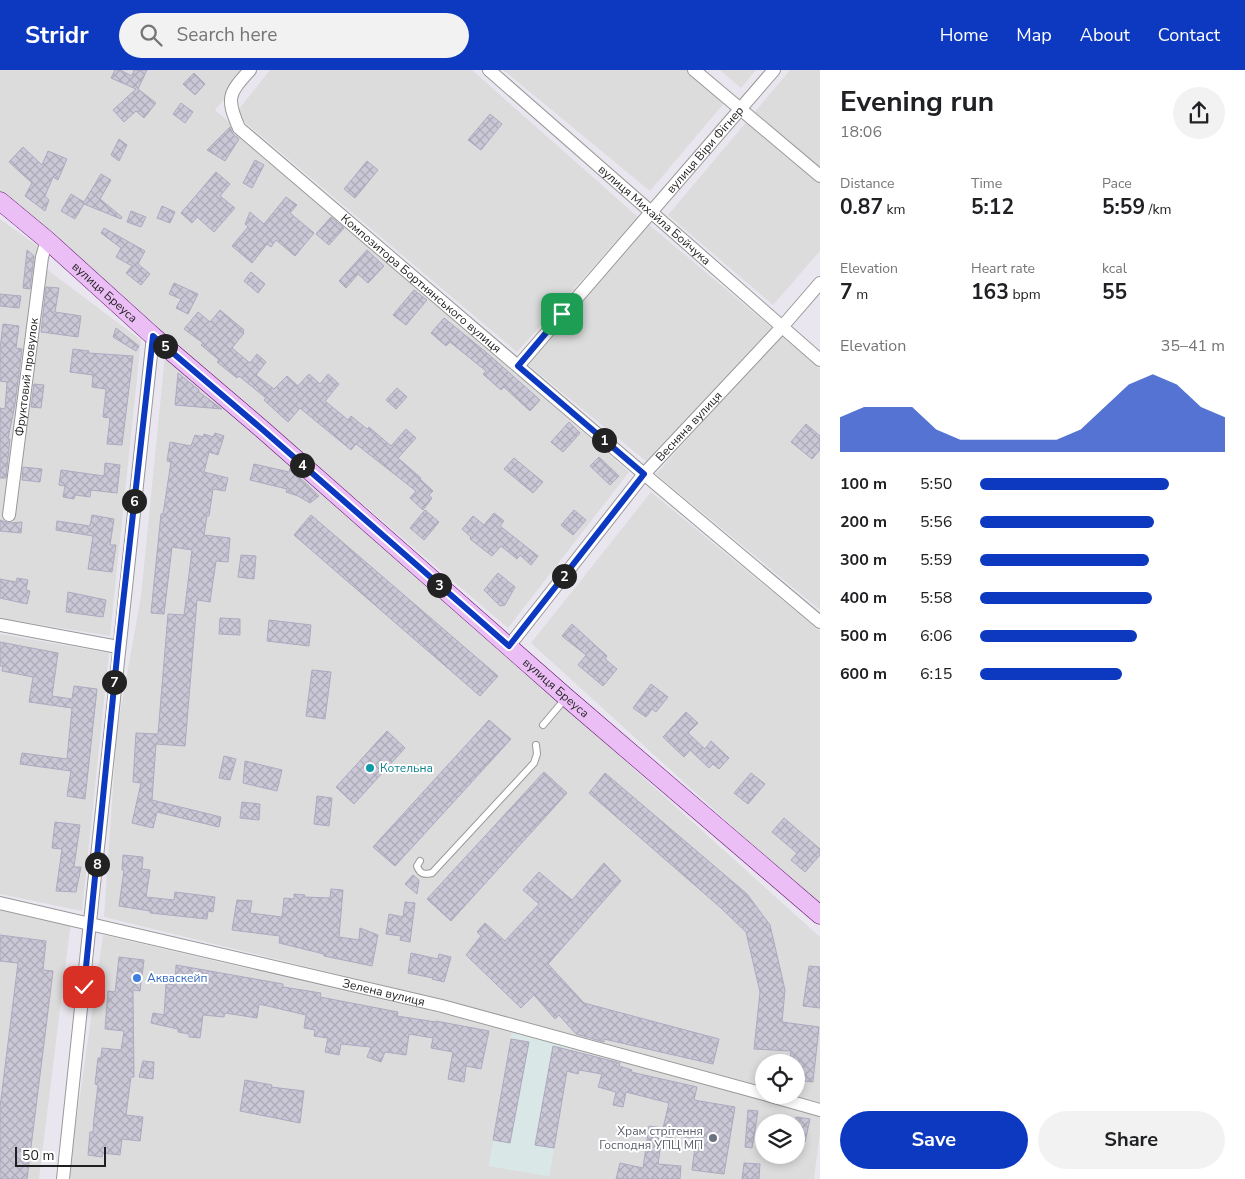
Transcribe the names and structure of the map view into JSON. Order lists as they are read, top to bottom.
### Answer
{
  "streets": {
    "street": [
      "вулиця Віри Фігнер",
      "вулиця Михайла Бойчука",
      "Композитора Бортнянського вулиця",
      "вулиця Бреуса",
      "Фруктовий провулок",
      "Весняна вулиця",
      "Зелена вулиця"
    ]
  },
  "crossings": [
    ["вулиця Віри Фігнер", "вулиця Михайла Бойчука"],
    ["вулиця Віри Фігнер", "Композитора Бортнянського вулиця"],
    ["вулиця Михайла Бойчука", "Весняна вулиця"],
    ["Композитора Бортнянського вулиця", "Весняна вулиця"],
    ["вулиця Бреуса", "Фруктовий провулок"],
    ["вулиця Бреуса", "Весняна вулиця"]
  ],
  "places": ["Котельна", "Акваскейп", "Храм стрітення Господня УПЦ МП"],
  "scale_bar": "50 m",
  "page": {
    "header": "Stridr",
    "search": "Search here",
    "nav": [
      "Home",
      "Map",
      "About",
      "Contact"
    ],
    "heading": ["Evening run", "18:06"],
    "stats": [
      ["Distance", "0.87 km"],
      ["Time", "5:12"],
      ["Pace", "5:59 /km"],
      ["Elevation", "7 m"],
      ["Heart rate", "163 bpm"],
      ["kcal", "55"]
    ],
    "chart": ["Elevation", "35–41 m"],
    "pins": [
      "5",
      "1",
      "4",
      "6",
      "2",
      "3",
      "7",
      "8"
    ],
    "list": [
      {
        "name": "100 m",
        "note": "5:50"
      },
      {
        "name": "200 m",
        "note": "5:56"
      },
      {
        "name": "300 m",
        "note": "5:59"
      },
      {
        "name": "400 m",
        "note": "5:58"
      },
      {
        "name": "500 m",
        "note": "6:06"
      },
      {
        "name": "600 m",
        "note": "6:15"
      }
    ],
    "buttons": ["Save", "Share"],
    "scale": "50 m"
  }
}
